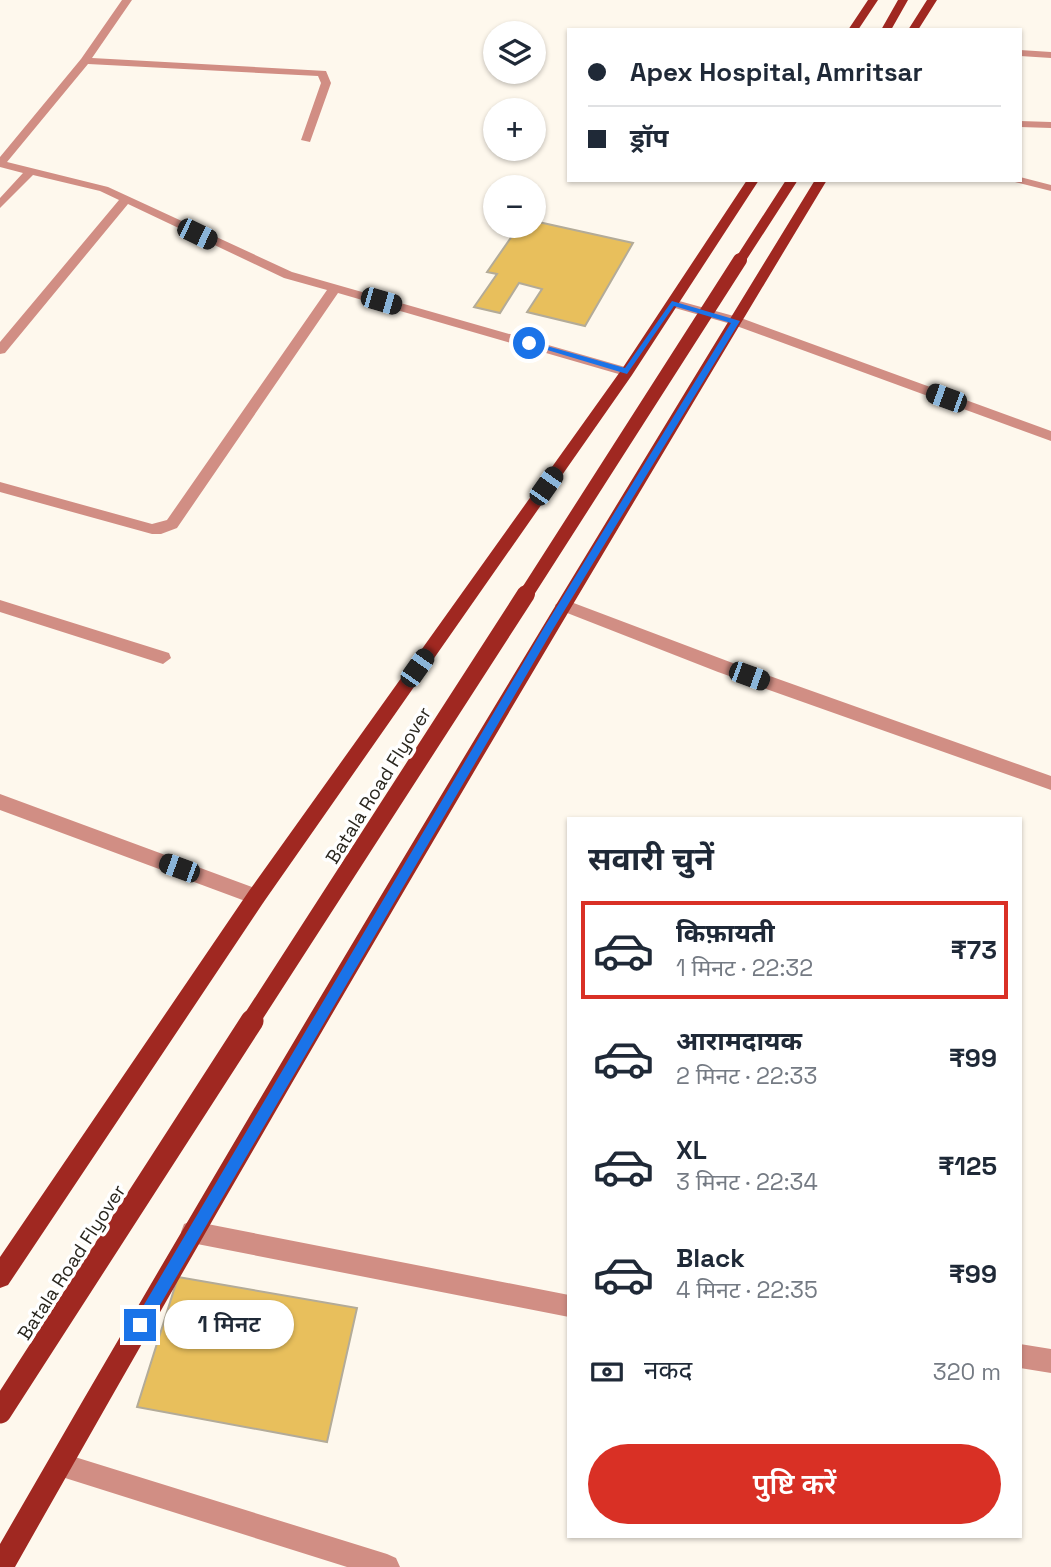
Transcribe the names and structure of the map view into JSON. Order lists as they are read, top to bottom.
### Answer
{
  "streets": {
    "main road": ["Batala Road Flyover"]
  },
  "page": {
    "map_buttons": ["+", "−"],
    "banner": ["Apex Hospital, Amritsar", "ड्रॉप"],
    "heading": "सवारी चुनें",
    "list": [
      {
        "name": "किफ़ायती",
        "note": "1 मिनट · 22:32",
        "value": "₹73"
      },
      {
        "name": "आरामदायक",
        "note": "2 मिनट · 22:33",
        "value": "₹99"
      },
      {
        "name": "XL",
        "note": "3 मिनट · 22:34",
        "value": "₹125"
      },
      {
        "name": "Black",
        "note": "4 मिनट · 22:35",
        "value": "₹99"
      }
    ],
    "bubble": "1 मिनट",
    "pay": ["नकद", "320 m"],
    "buttons": "पुष्टि करें"
  }
}
